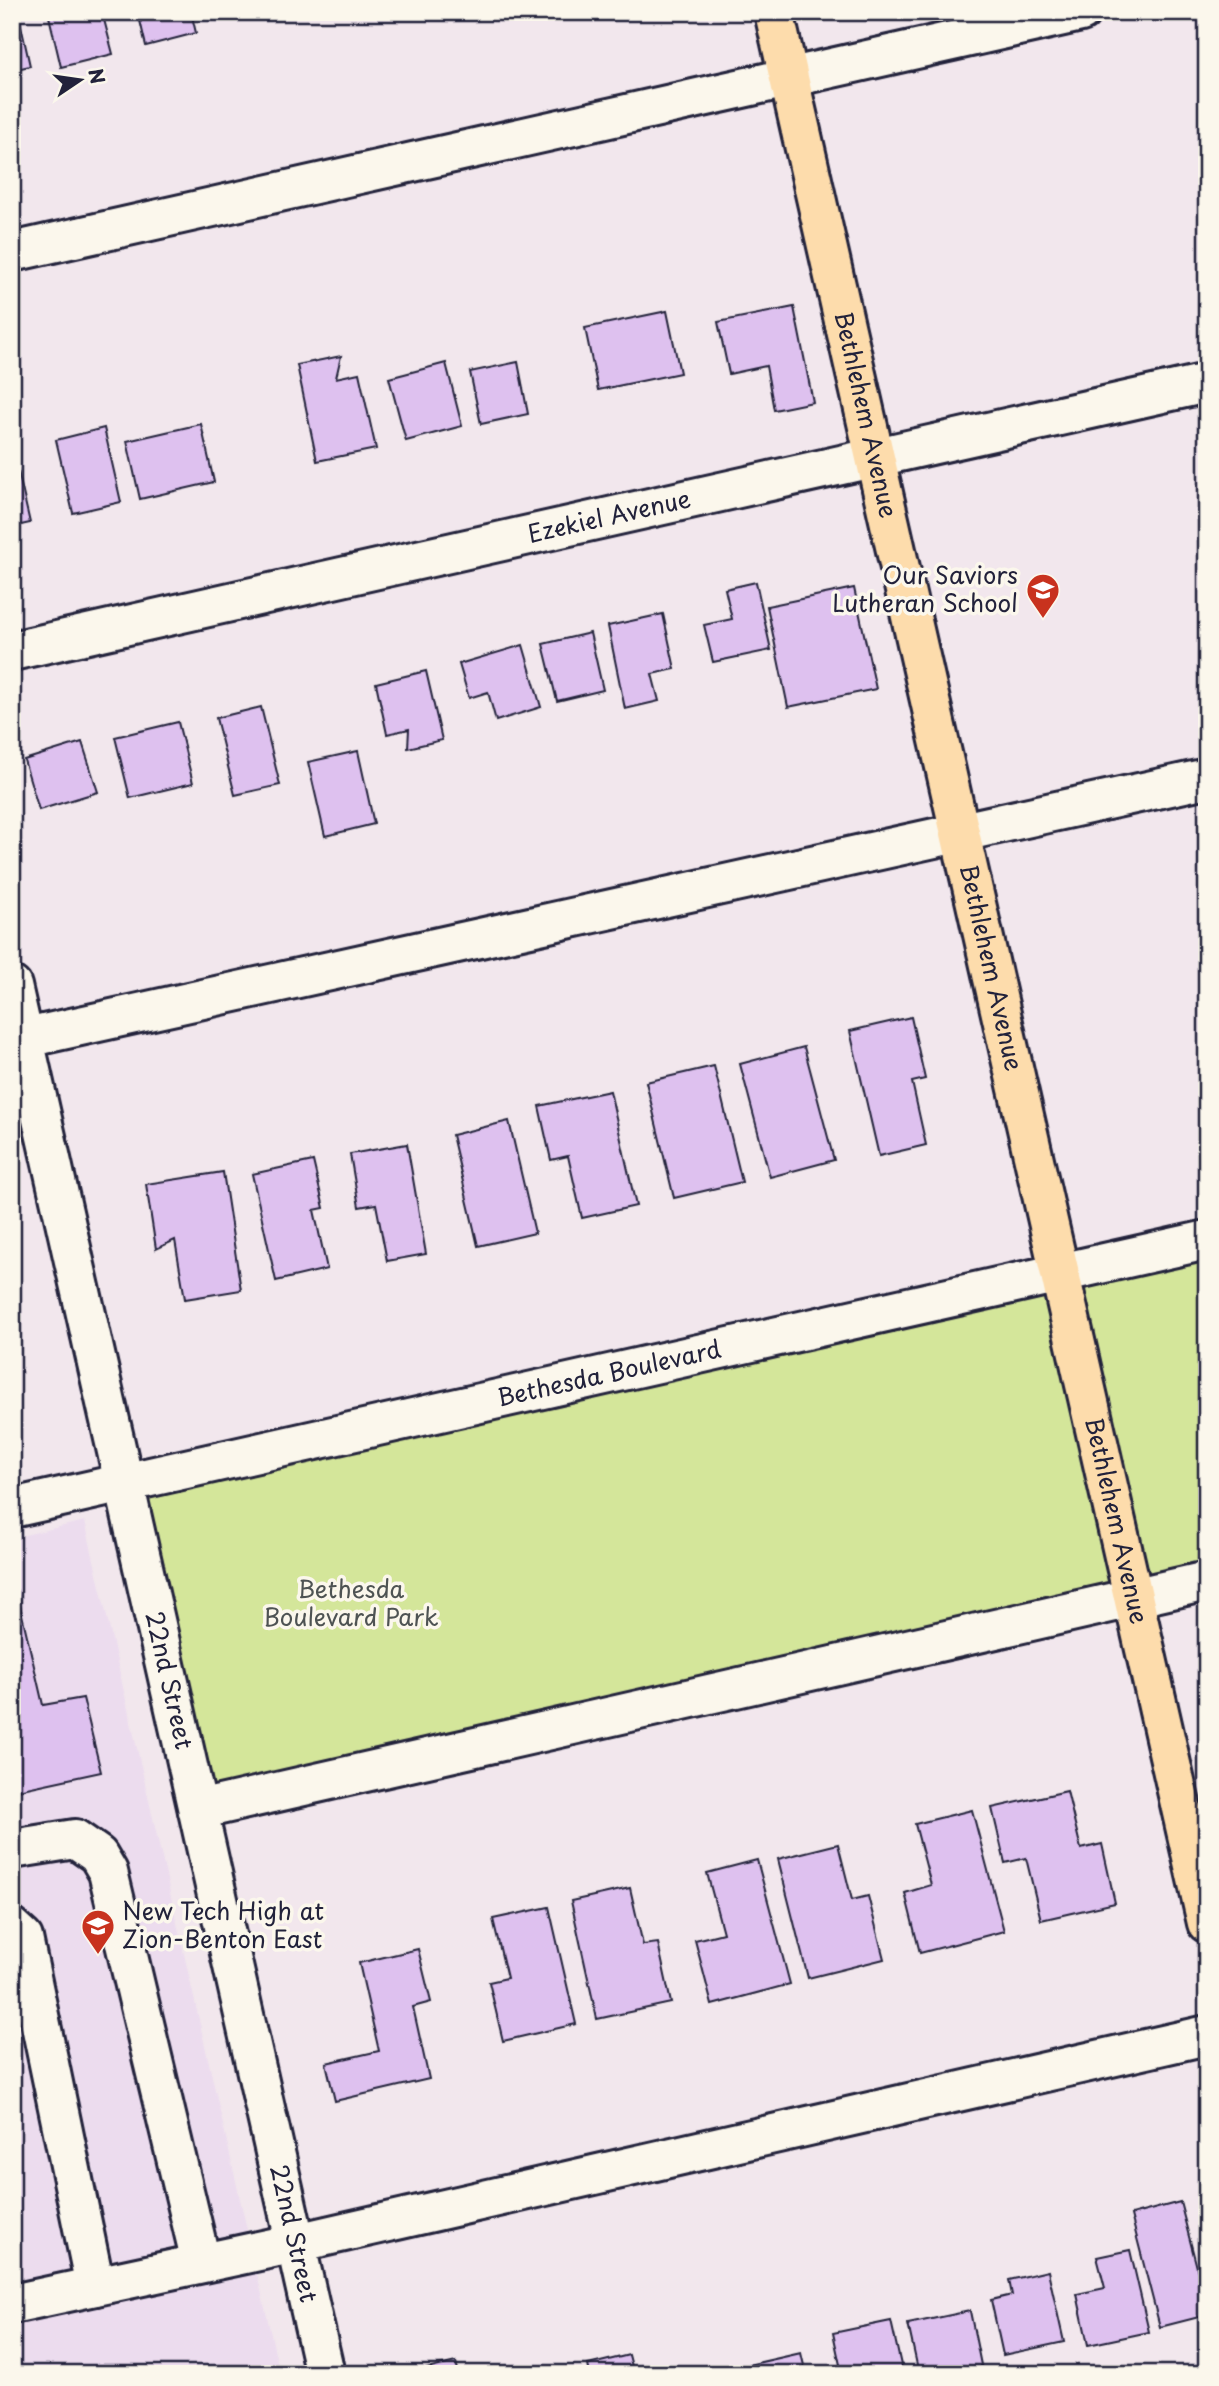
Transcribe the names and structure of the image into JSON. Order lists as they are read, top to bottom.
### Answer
{
  "streets": {
    "main road": ["Bethlehem Avenue"],
    "street": ["Ezekiel Avenue", "Bethesda Boulevard", "22nd Street"]
  },
  "crossings": [
    ["Bethlehem Avenue", "Ezekiel Avenue"],
    ["Bethlehem Avenue", "Bethesda Boulevard"],
    ["Bethesda Boulevard", "22nd Street"]
  ],
  "parks": ["Bethesda Boulevard Park"],
  "places": {
    "school or university": ["Our Saviors Lutheran School", "New Tech High at Zion-Benton East"]
  },
  "north": "right"
}
